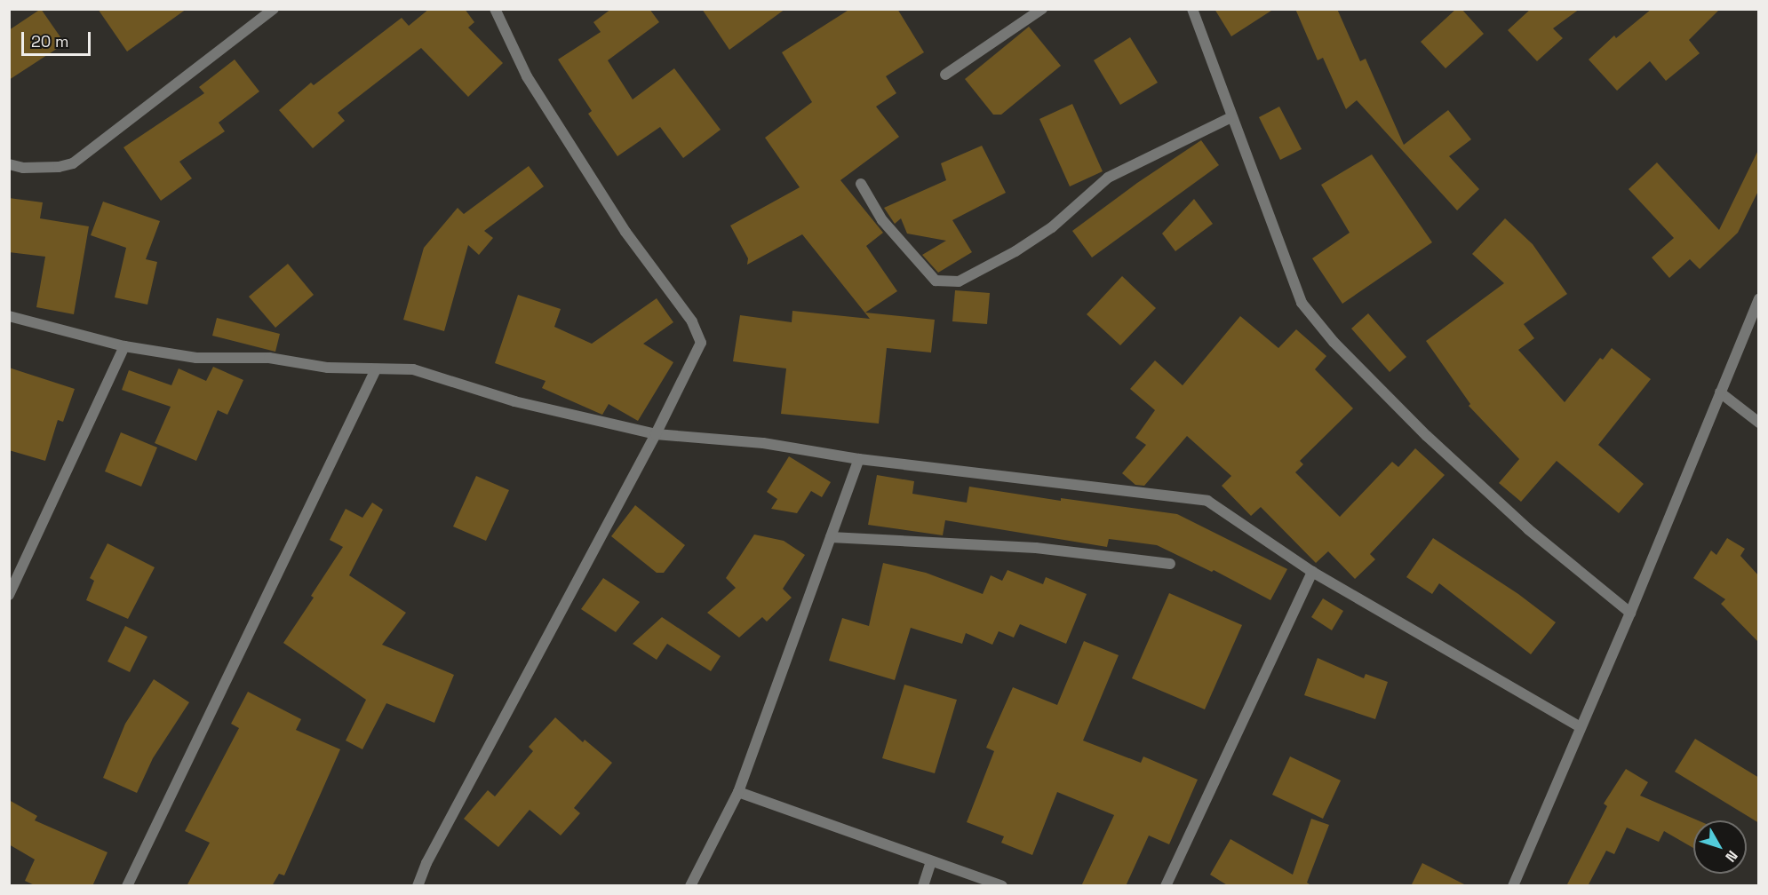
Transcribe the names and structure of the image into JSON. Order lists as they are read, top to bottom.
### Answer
{
  "scale_bar": "20 m",
  "north": "bottom right"
}
